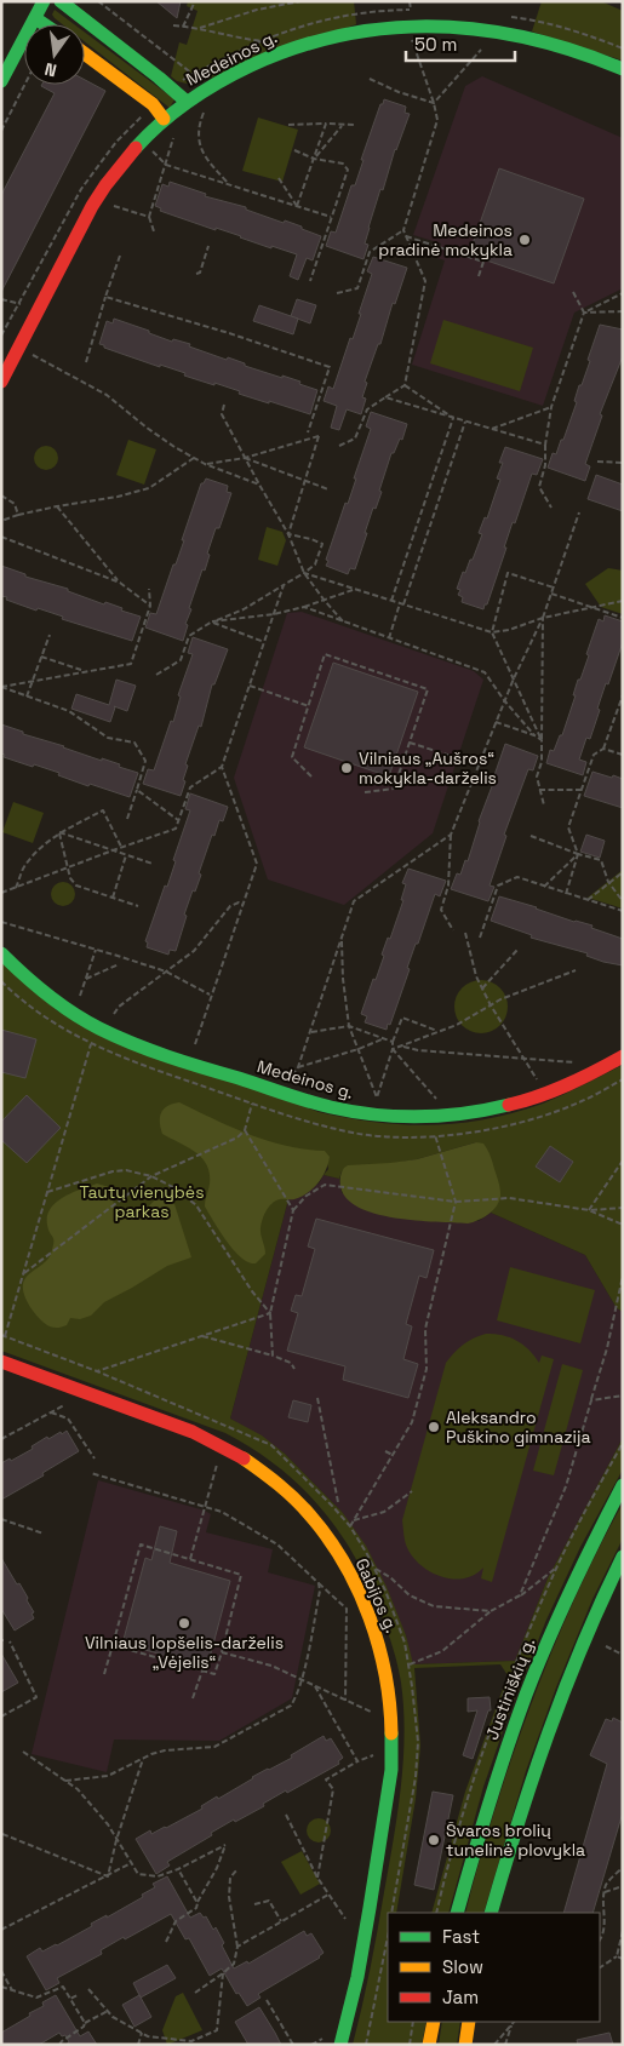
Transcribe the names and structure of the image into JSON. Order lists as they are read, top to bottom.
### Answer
{
  "streets": {
    "street": ["Medeinos g.", "Gabijos g.", "Justiniškių g."]
  },
  "parks": ["Tautų vienybės parkas"],
  "places": [
    "Medeinos pradinė mokykla",
    "Vilniaus „Aušros“ mokykla-darželis",
    "Aleksandro Puškino gimnazija",
    "Vilniaus lopšelis-darželis „Vėjelis“",
    "Švaros brolių tunelinė plovykla"
  ],
  "legend": ["Fast", "Slow", "Jam"],
  "scale_bar": "50 m",
  "north": "bottom"
}
